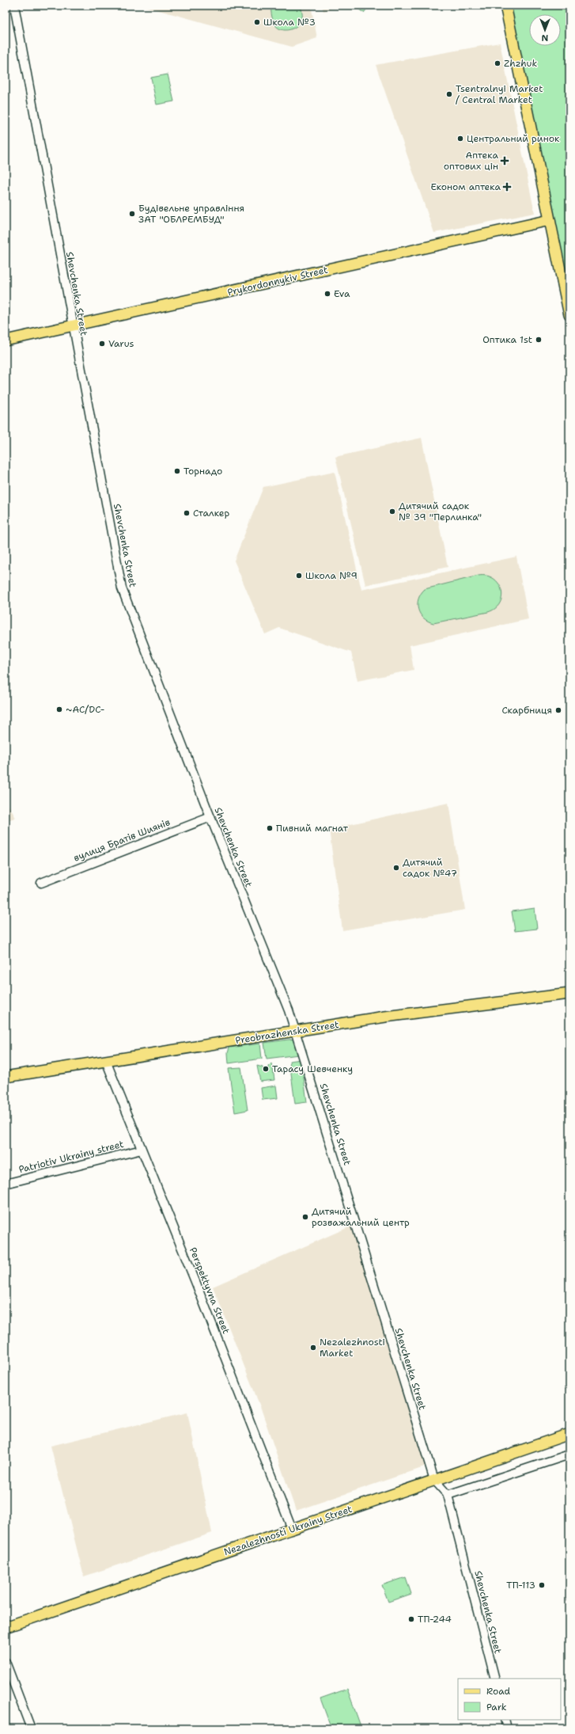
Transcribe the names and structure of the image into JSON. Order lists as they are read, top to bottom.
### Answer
{
  "streets": {
    "main road": ["Prykordonnykiv Street", "Preobrazhenska Street", "Nezalezhnosti Ukrainy Street"],
    "street": [
      "Shevchenka Street",
      "вулиця Братів Шиянів",
      "Patriotiv Ukrainy street",
      "Perspektyvna Street"
    ]
  },
  "crossings": [
    ["Prykordonnykiv Street", "Shevchenka Street"],
    ["Shevchenka Street", "вулиця Братів Шиянів"],
    ["Shevchenka Street", "Preobrazhenska Street"],
    ["Shevchenka Street", "Nezalezhnosti Ukrainy Street"],
    ["Preobrazhenska Street", "Perspektyvna Street"],
    ["Patriotiv Ukrainy street", "Perspektyvna Street"],
    ["Perspektyvna Street", "Nezalezhnosti Ukrainy Street"]
  ],
  "places": {
    "other": [
      "Школа №3",
      "Zhzhuk",
      "Tsentralnyi Market / Central Market",
      "Центральний ринок",
      "Будівельне управління ЗАТ \"ОБЛРЕМБУД\"",
      "Eva",
      "Оптика 1st",
      "Varus",
      "Торнадо",
      "Дитячий садок № 39 \"Перлинка\"",
      "Сталкер",
      "Школа №9",
      "~AC/DC-",
      "Скарбниця",
      "Пивний магнат",
      "Дитячий садок №47",
      "Тарасу Шевченку",
      "Дитячий розважальний центр",
      "Nezalezhnosti Market",
      "ТП-113",
      "ТП-244"
    ],
    "health": ["Аптека оптових цін", "Економ аптека"]
  },
  "legend": ["Road", "Park"],
  "north": "bottom"
}
